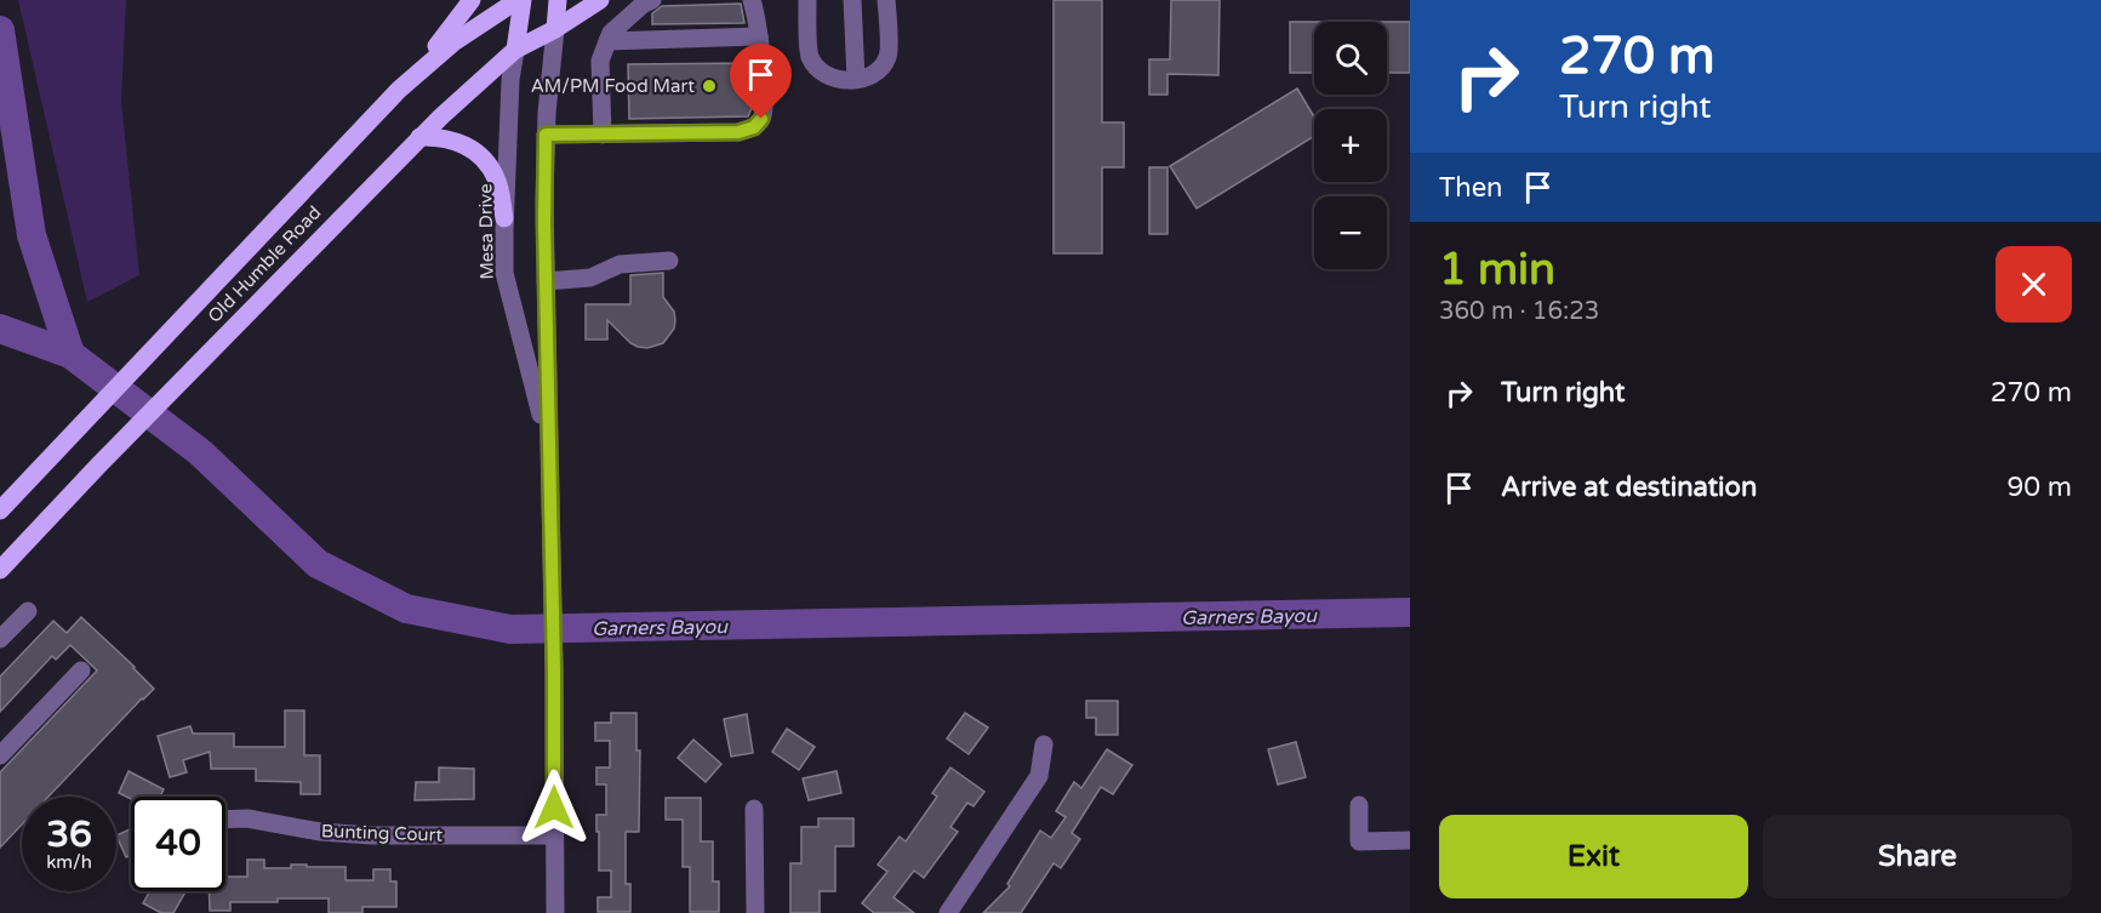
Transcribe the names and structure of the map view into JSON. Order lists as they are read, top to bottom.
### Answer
{
  "streets": {
    "main road": ["Mesa Drive", "Old Humble Road"],
    "street": ["Bunting Court"]
  },
  "crossings": [
    ["Mesa Drive", "Old Humble Road"],
    ["Mesa Drive", "Bunting Court"]
  ],
  "water": ["Garners Bayou"],
  "places": ["AM/PM Food Mart"],
  "page": {
    "turn": ["270 m", "Turn right"],
    "map_buttons": ["+", "−"],
    "then": "Then",
    "heading": ["1 min", "360 m · 16:23"],
    "list": [
      {
        "name": "Turn right",
        "value": "270 m"
      },
      {
        "name": "Arrive at destination",
        "value": "90 m"
      }
    ],
    "speed": "36 km/h",
    "limit": "40",
    "buttons": ["Exit", "Share"]
  }
}
